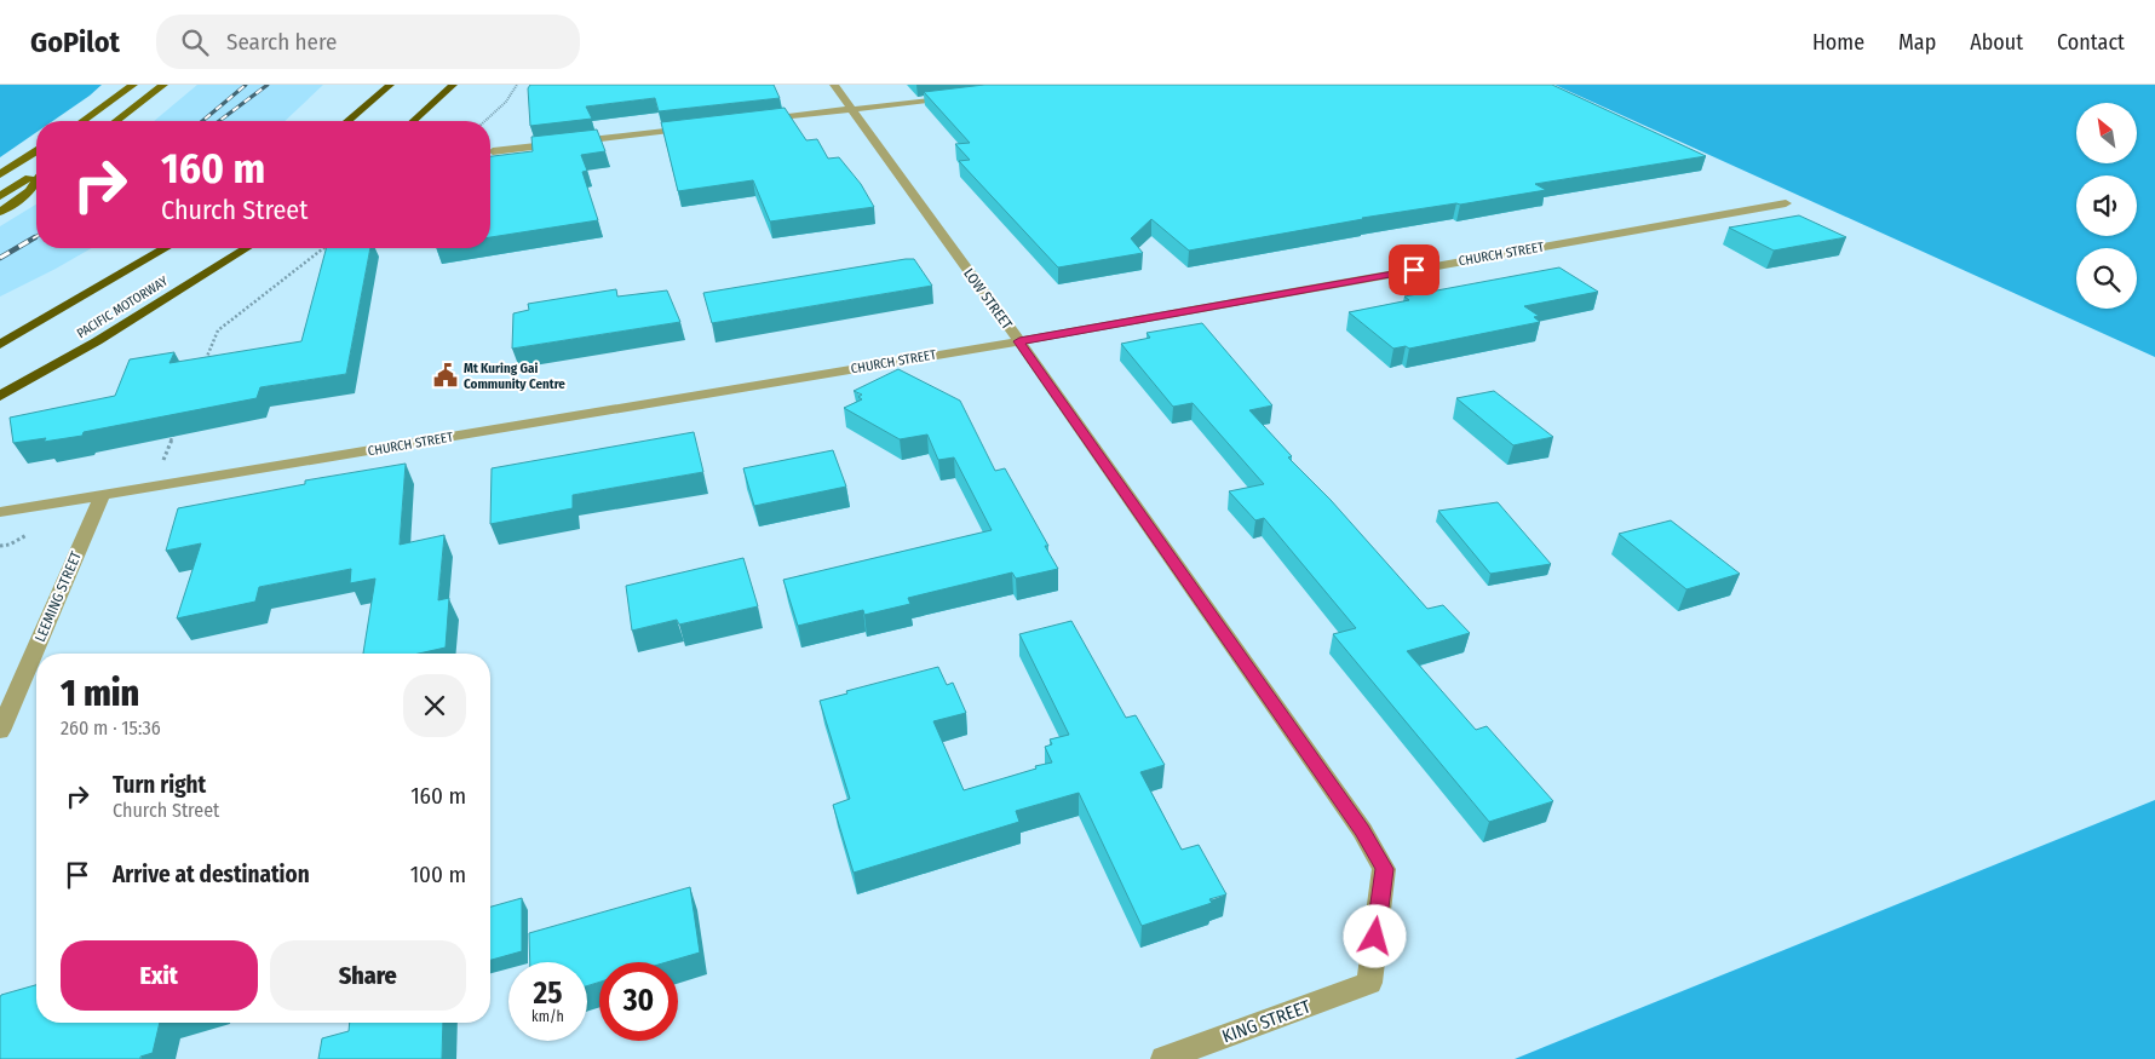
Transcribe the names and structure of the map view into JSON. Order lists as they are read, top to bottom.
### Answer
{
  "streets": {
    "highway": ["PACIFIC MOTORWAY"],
    "street": [
      "CHURCH STREET",
      "LOW STREET",
      "LEEMING STREET",
      "KING STREET"
    ]
  },
  "crossings": [
    ["CHURCH STREET", "LOW STREET"],
    ["CHURCH STREET", "LEEMING STREET"],
    ["LOW STREET", "KING STREET"]
  ],
  "places": {
    "public building": ["Mt Kuring Gai Community Centre"]
  },
  "north": "top left",
  "page": {
    "header": "GoPilot",
    "search": "Search here",
    "nav": [
      "Home",
      "Map",
      "About",
      "Contact"
    ],
    "turn": ["160 m", "Church Street"],
    "heading": ["1 min", "260 m · 15:36"],
    "list": [
      {
        "name": "Turn right",
        "note": "Church Street",
        "value": "160 m"
      },
      {
        "name": "Arrive at destination",
        "value": "100 m"
      }
    ],
    "buttons": ["Exit", "Share"],
    "speed": "25 km/h",
    "limit": "30"
  }
}
